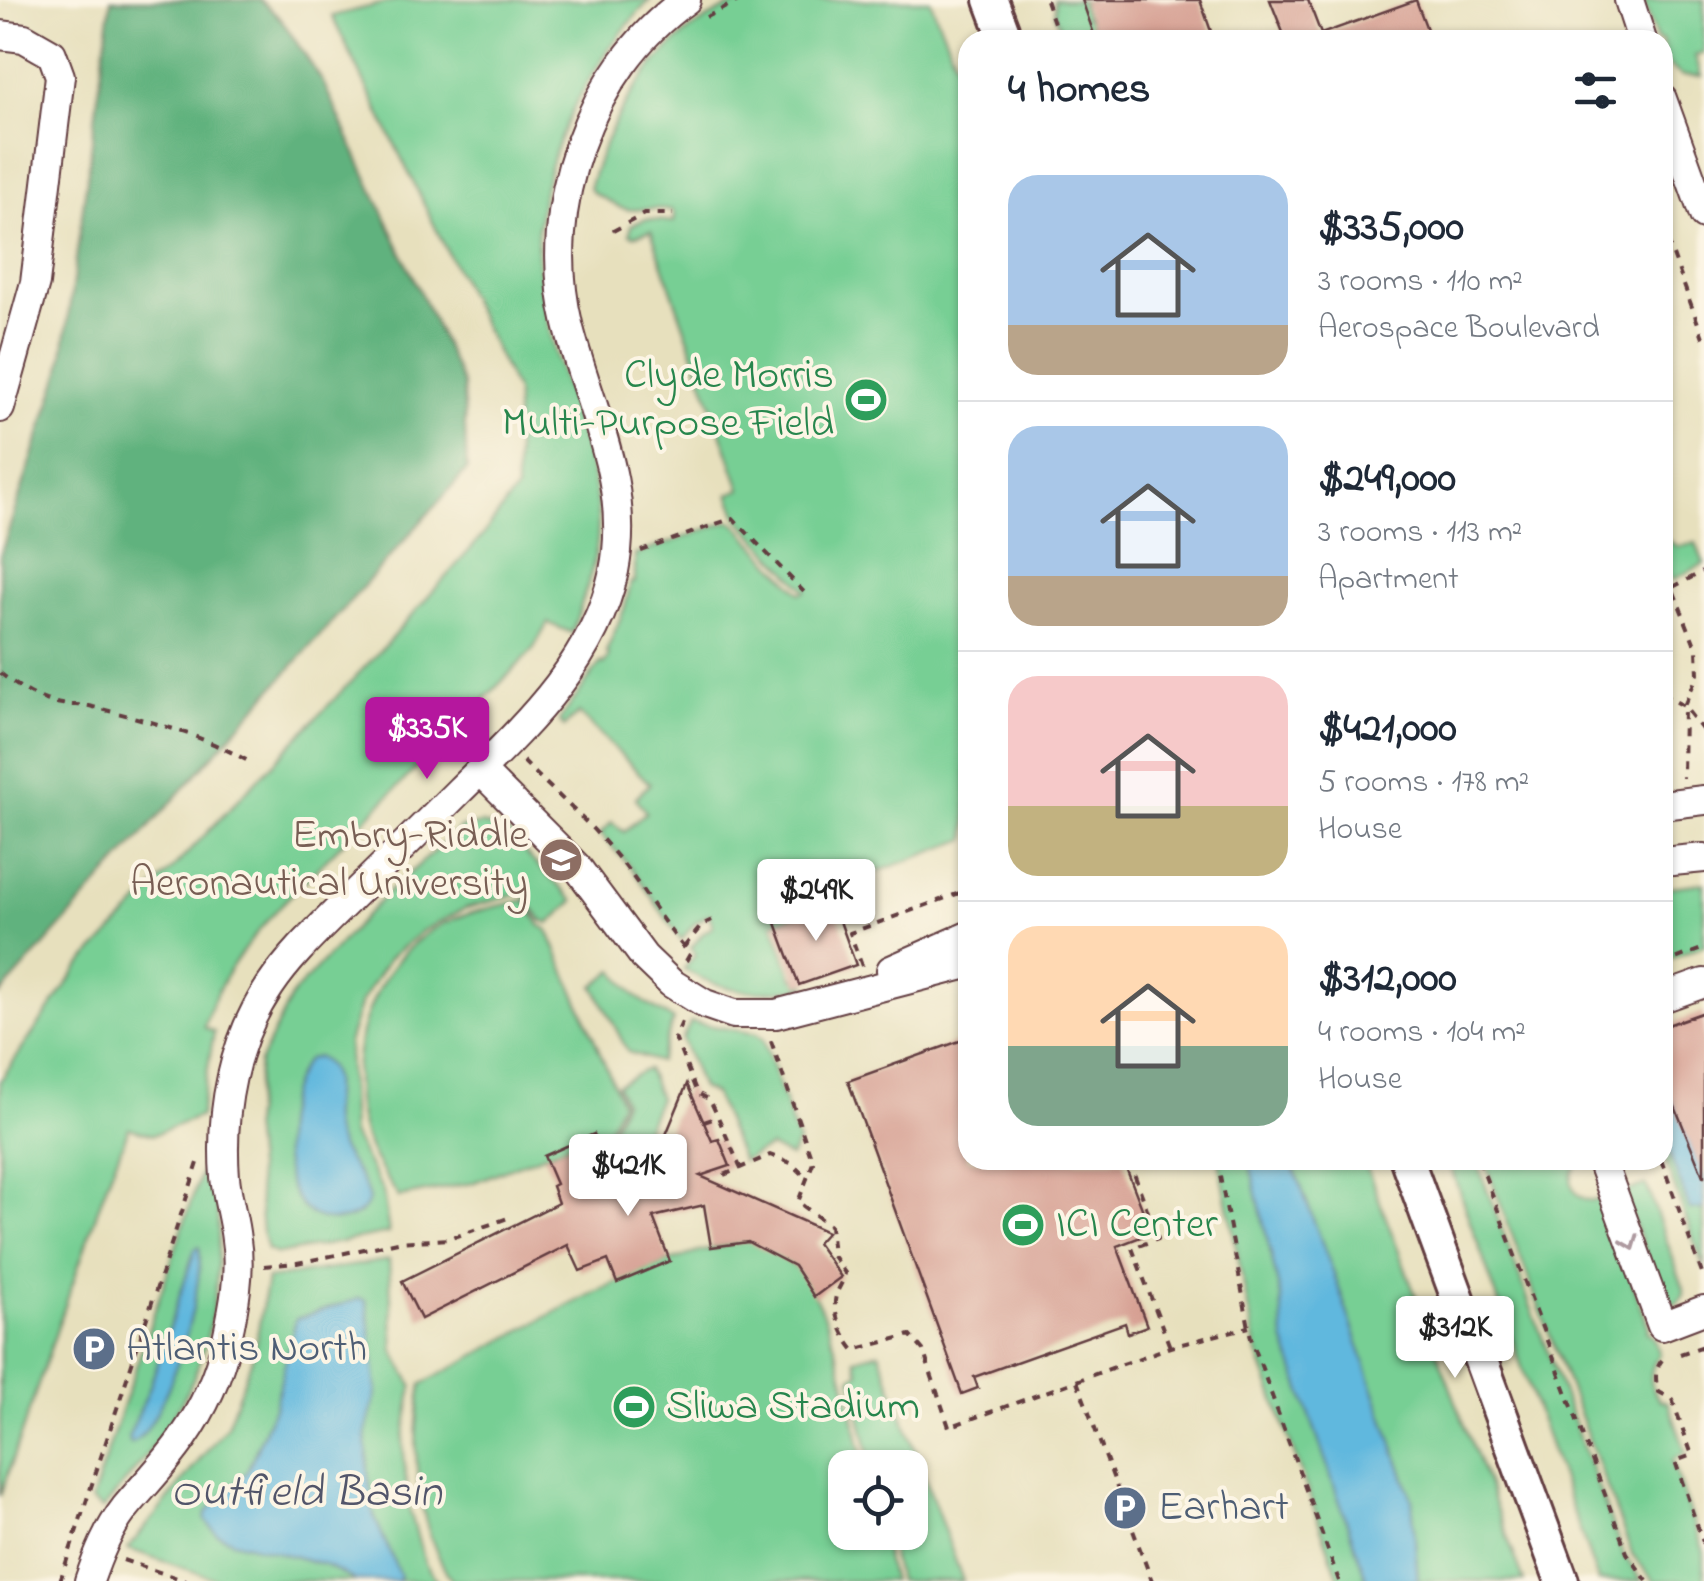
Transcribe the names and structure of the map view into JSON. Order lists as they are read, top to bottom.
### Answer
{
  "water": ["Outfield Basin"],
  "places": {
    "sports": ["Clyde Morris Multi-Purpose Field", "ICI Center", "Sliwa Stadium"],
    "school or university": ["Embry-Riddle Aeronautical University"],
    "parking": ["Atlantis North", "Earhart"]
  },
  "page": {
    "heading": "4 homes",
    "list": [
      {
        "name": "$335,000",
        "note": "3 rooms · 110 m² · Aerospace Boulevard"
      },
      {
        "name": "$249,000",
        "note": "3 rooms · 113 m² · Apartment"
      },
      {
        "name": "$421,000",
        "note": "5 rooms · 178 m² · House"
      },
      {
        "name": "$312,000",
        "note": "4 rooms · 104 m² · House"
      }
    ],
    "price": [
      "$335K",
      "$249K",
      "$421K",
      "$312K"
    ]
  }
}
